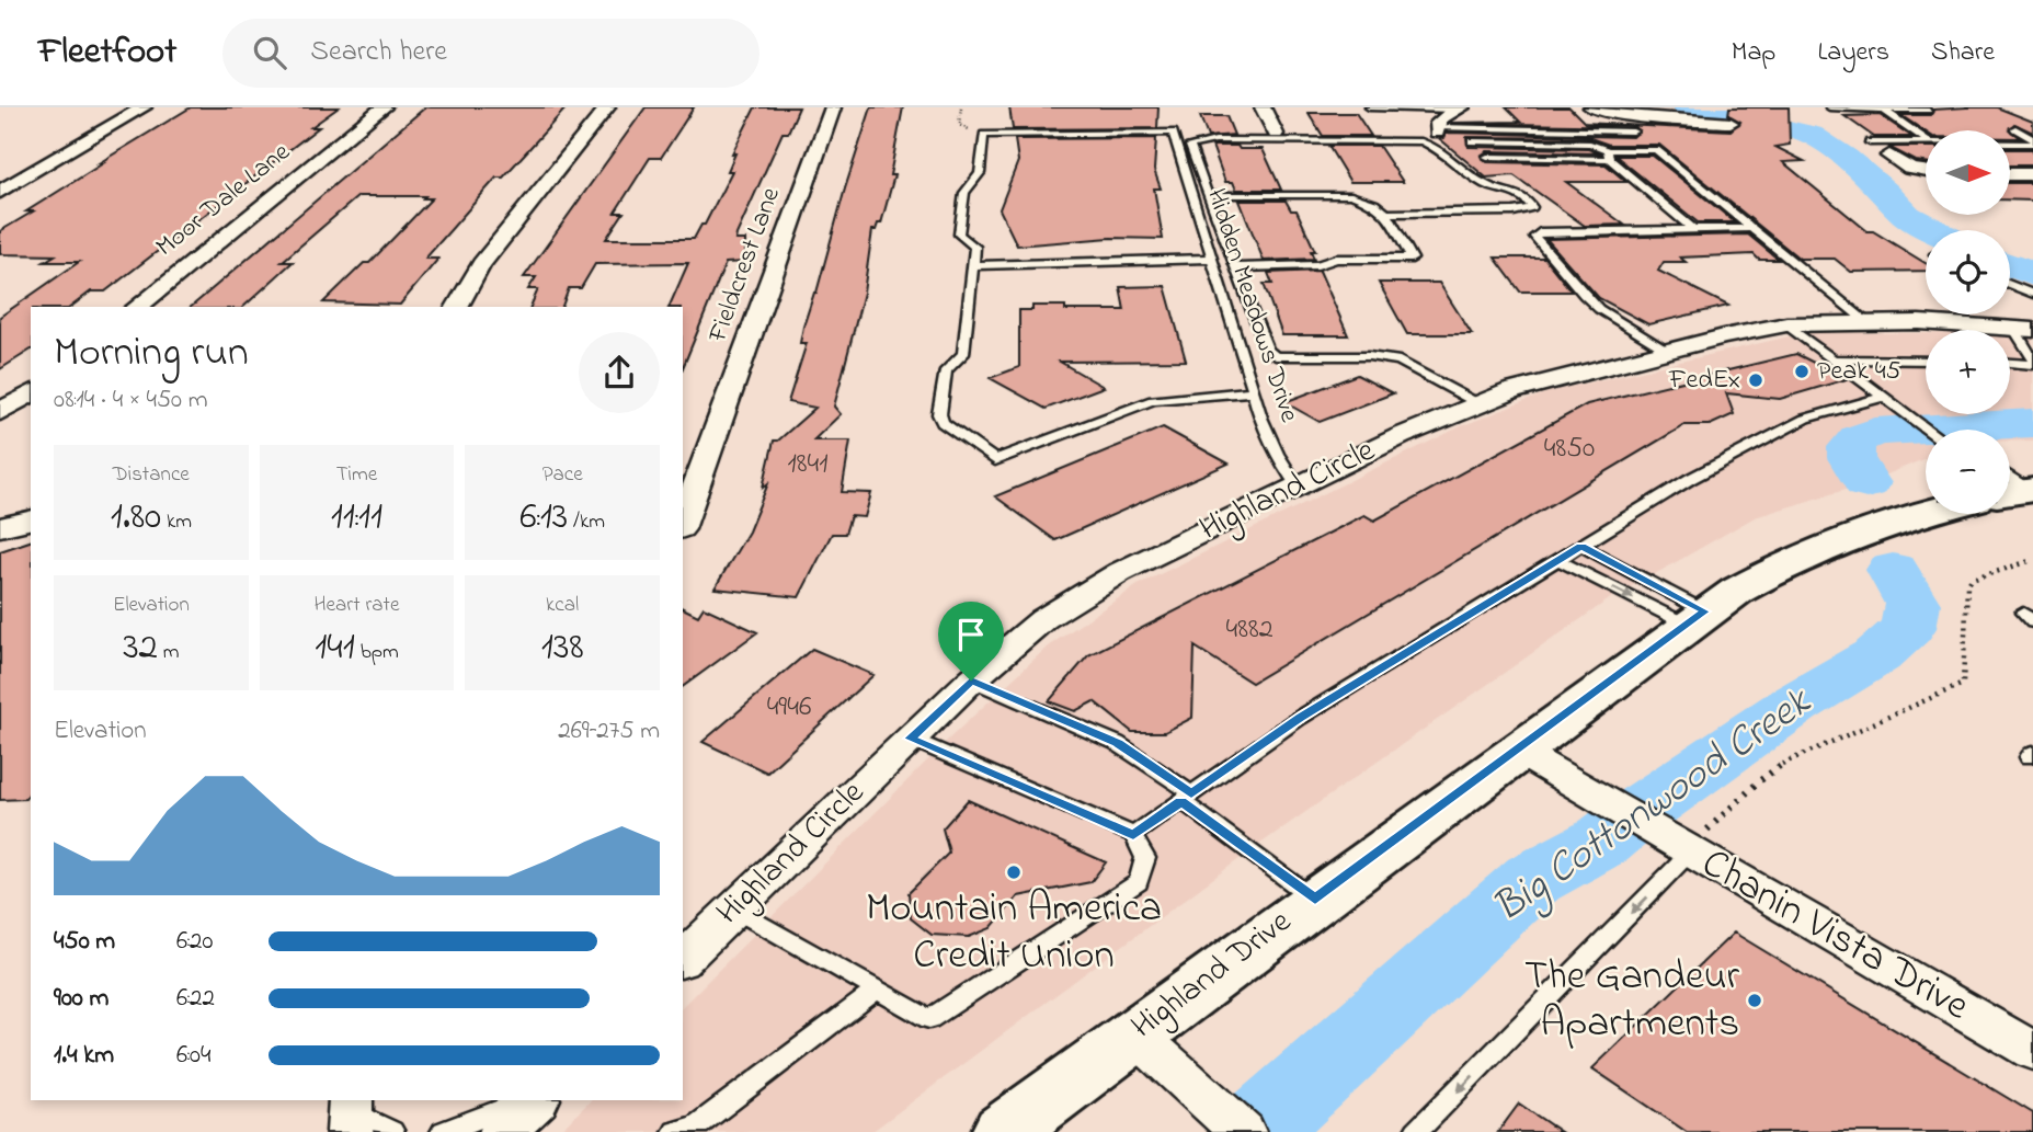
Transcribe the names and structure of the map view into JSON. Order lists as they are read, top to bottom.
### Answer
{
  "streets": {
    "main road": ["Highland Drive"],
    "street": [
      "Moor Dale Lane",
      "Fieldcrest Lane",
      "Highland Circle",
      "Chanin Vista Drive"
    ],
    "lane": ["Hidden Meadows Drive"]
  },
  "crossings": [
    ["Hidden Meadows Drive", "Highland Circle"],
    ["Chanin Vista Drive", "Highland Drive"]
  ],
  "water": ["Big Cottonwood Creek"],
  "places": [
    "Peak 45",
    "FedEx",
    "Mountain America Credit Union",
    "The Gandeur Apartments"
  ],
  "house_numbers": [
    "4850",
    "1841",
    "4882",
    "4946"
  ],
  "north": "right",
  "page": {
    "header": "Fleetfoot",
    "search": "Search here",
    "nav": ["Map", "Layers", "Share"],
    "map_buttons": ["+", "−"],
    "heading": ["Morning run", "08:14 · 4 × 450 m"],
    "stats": [
      ["Distance", "1.80 km"],
      ["Time", "11:11"],
      ["Pace", "6:13 /km"],
      ["Elevation", "32 m"],
      ["Heart rate", "141 bpm"],
      ["kcal", "138"]
    ],
    "chart": ["Elevation", "269–275 m"],
    "list": [
      {
        "name": "450 m",
        "note": "6:20"
      },
      {
        "name": "900 m",
        "note": "6:22"
      },
      {
        "name": "1.4 km",
        "note": "6:04"
      }
    ]
  }
}
